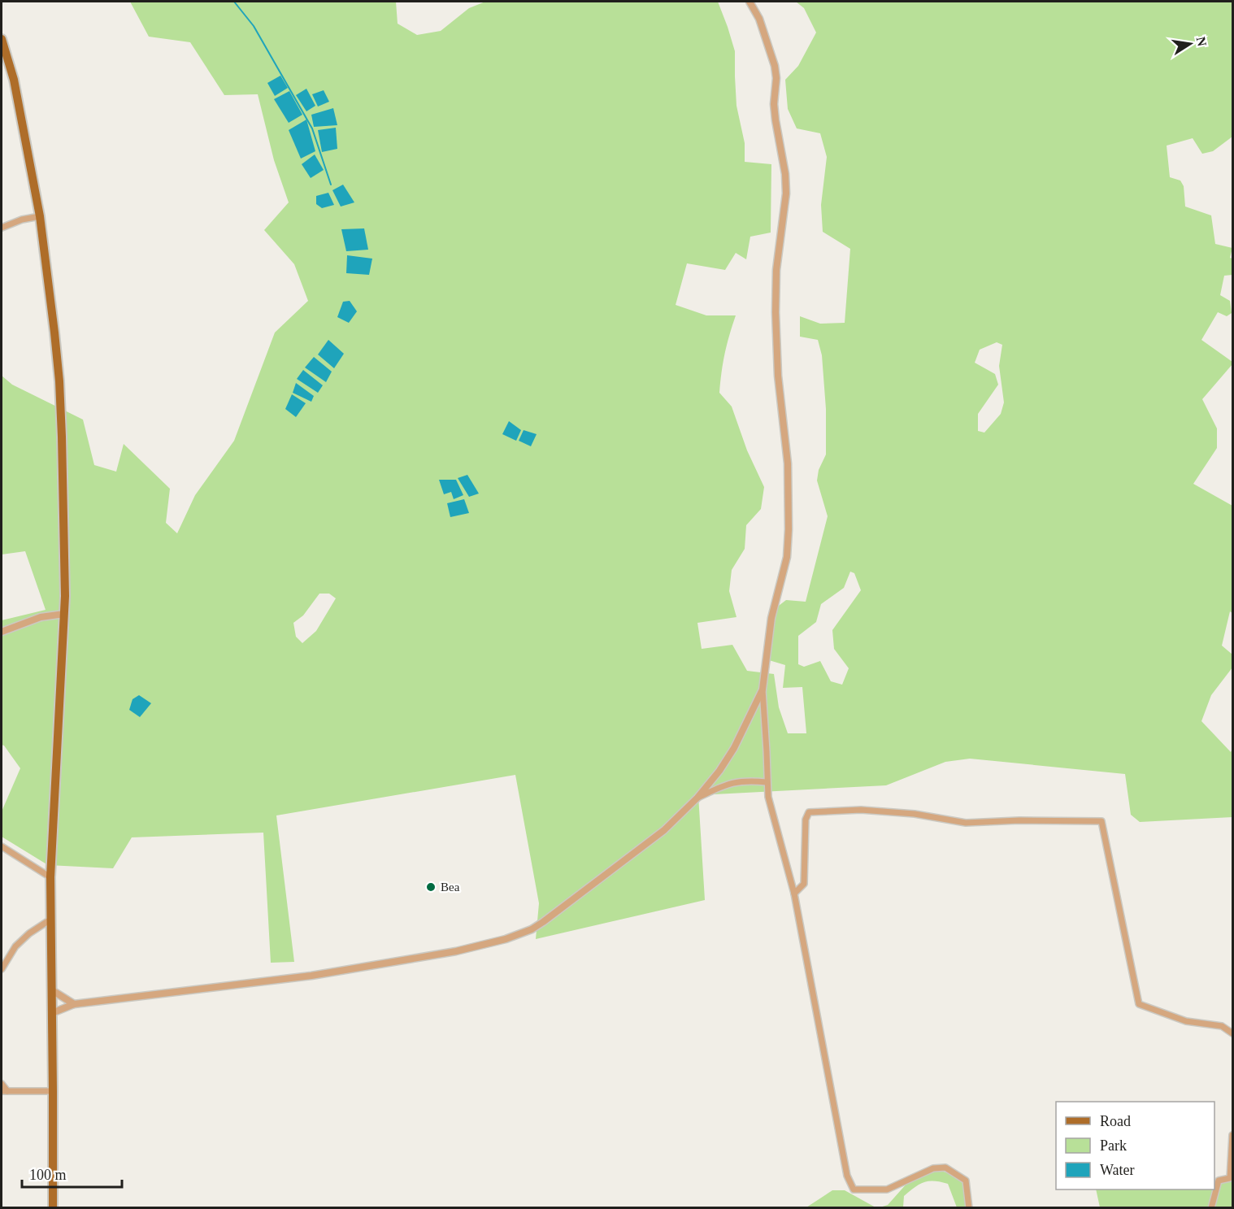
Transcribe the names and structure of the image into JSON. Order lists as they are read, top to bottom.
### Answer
{
  "places": ["Bea"],
  "legend": ["Road", "Park", "Water"],
  "scale_bar": "100 m",
  "north": "right"
}
